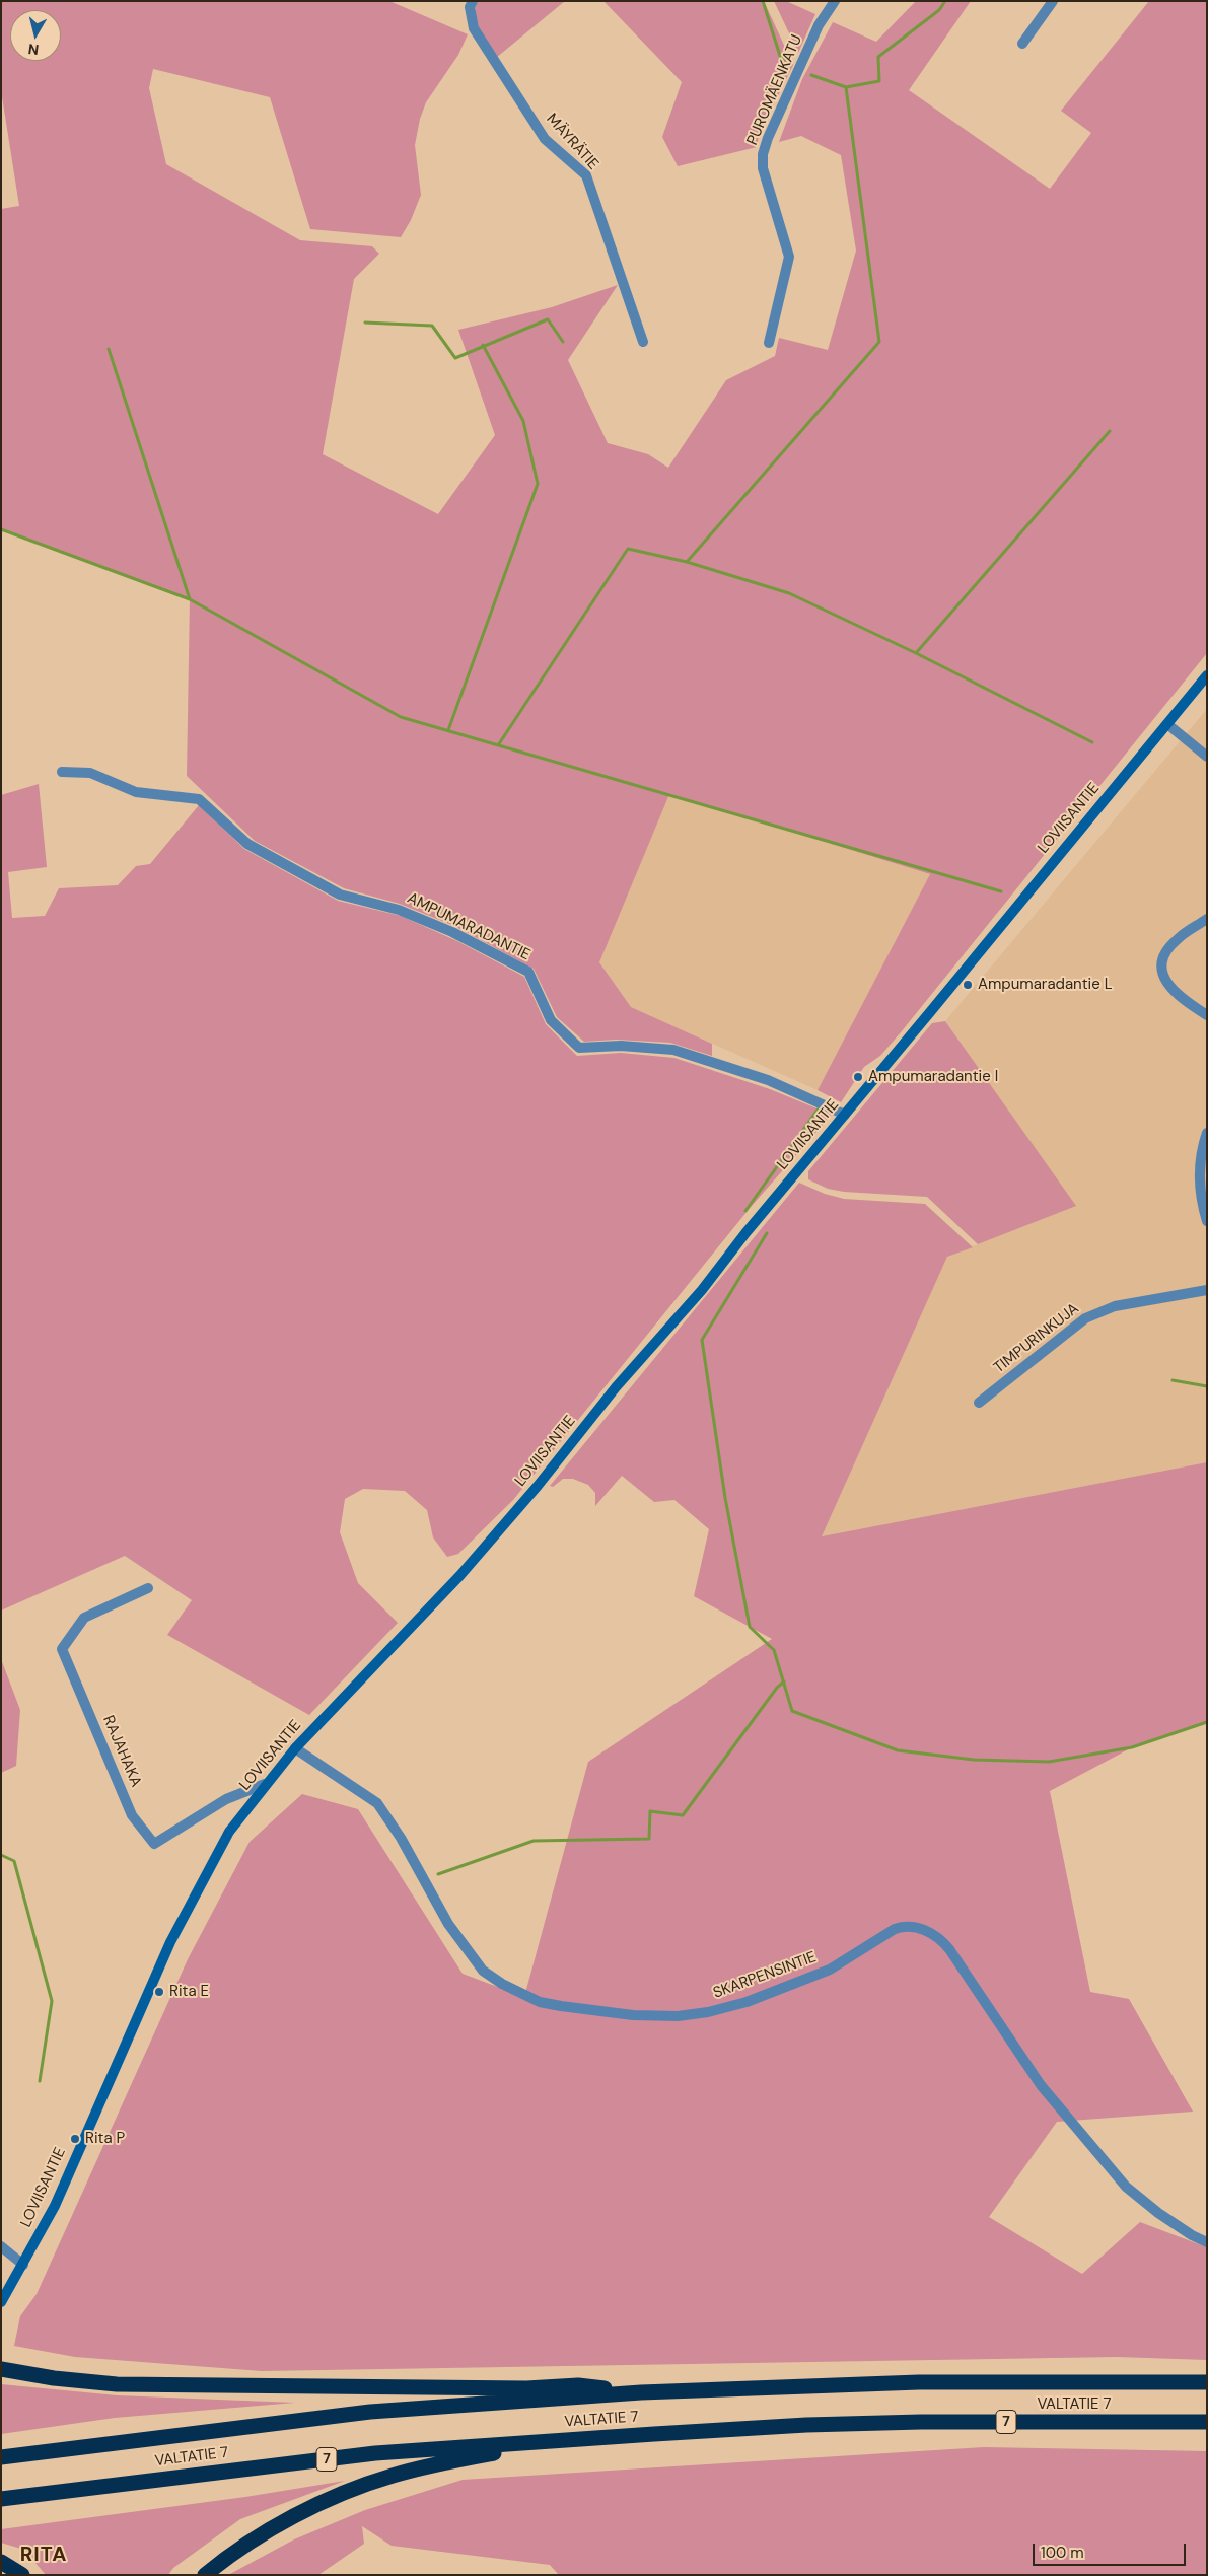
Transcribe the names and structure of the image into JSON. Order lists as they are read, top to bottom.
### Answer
{
  "streets": {
    "highway": ["VALTATIE 7", "7"],
    "main road": ["LOVIISANTIE"],
    "street": [
      "PUROMÄENKATU",
      "MÄYRÄTIE",
      "AMPUMARADANTIE",
      "TIMPURINKUJA",
      "RAJAHAKA",
      "SKARPENSINTIE"
    ]
  },
  "crossings": [
    ["LOVIISANTIE", "AMPUMARADANTIE"],
    ["LOVIISANTIE", "RAJAHAKA"],
    ["LOVIISANTIE", "SKARPENSINTIE"]
  ],
  "districts": ["RITA"],
  "places": [
    "Ampumaradantie L",
    "Ampumaradantie I",
    "Rita E",
    "Rita P"
  ],
  "scale_bar": "100 m",
  "north": "bottom"
}
